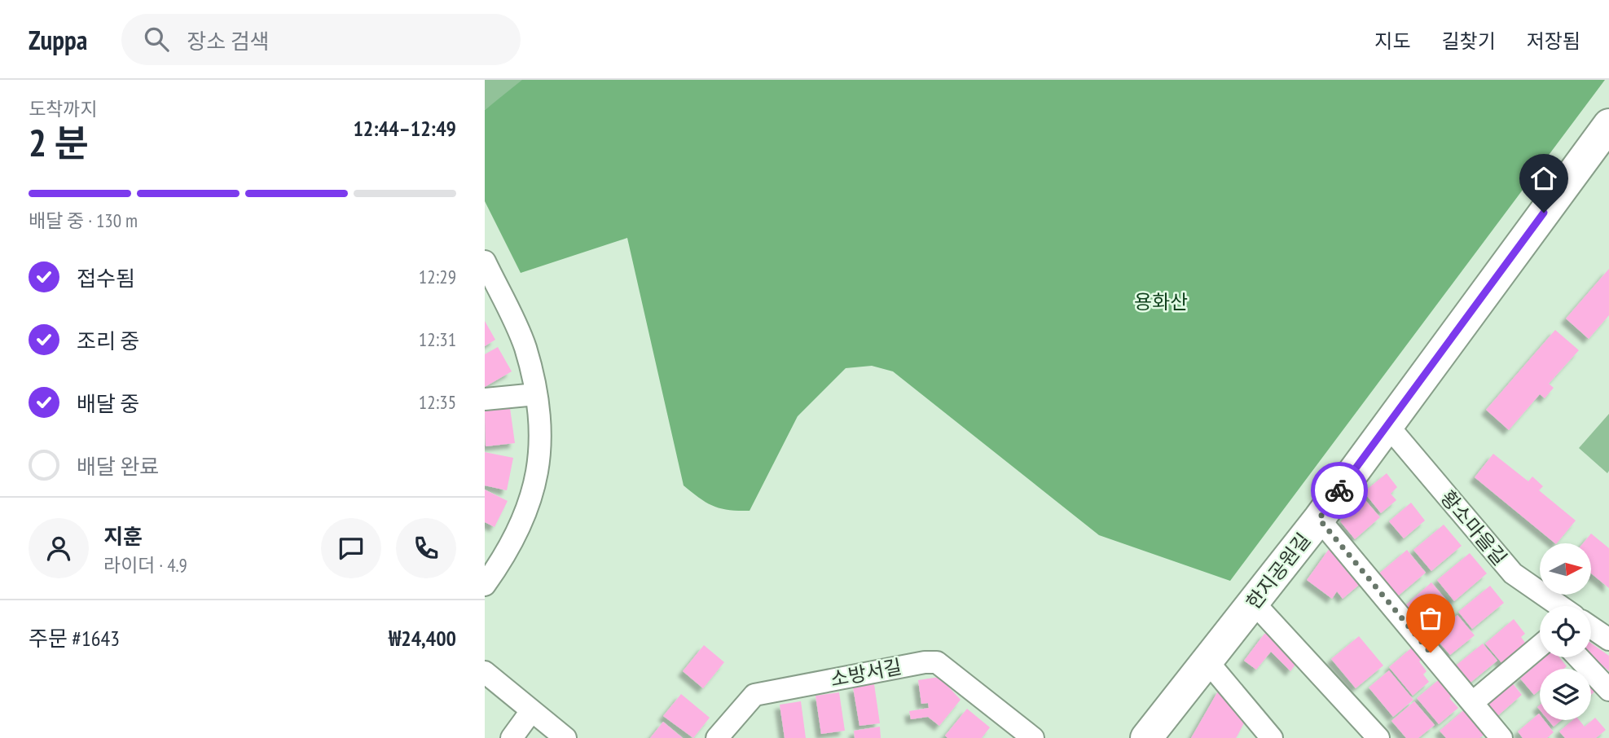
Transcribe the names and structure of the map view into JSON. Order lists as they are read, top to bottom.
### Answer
{
  "streets": {
    "street": ["황소마을길", "한지공원길", "소방서길"]
  },
  "crossings": [
    ["황소마을길", "한지공원길"]
  ],
  "parks": ["용화산"],
  "north": "right",
  "page": {
    "header": "Zuppa",
    "search": "장소 검색",
    "nav": ["지도", "길찾기", "저장됨"],
    "heading": ["2 분", "도착까지", "12:44–12:49"],
    "panel": [
      "지훈",
      "라이더 · 4.9",
      "주문 #1643",
      "₩24,400"
    ],
    "bar": "배달 중 · 130 m",
    "list": [
      ["접수됨", "12:29"],
      ["조리 중", "12:31"],
      ["배달 중", "12:35"],
      "배달 완료"
    ]
  }
}
